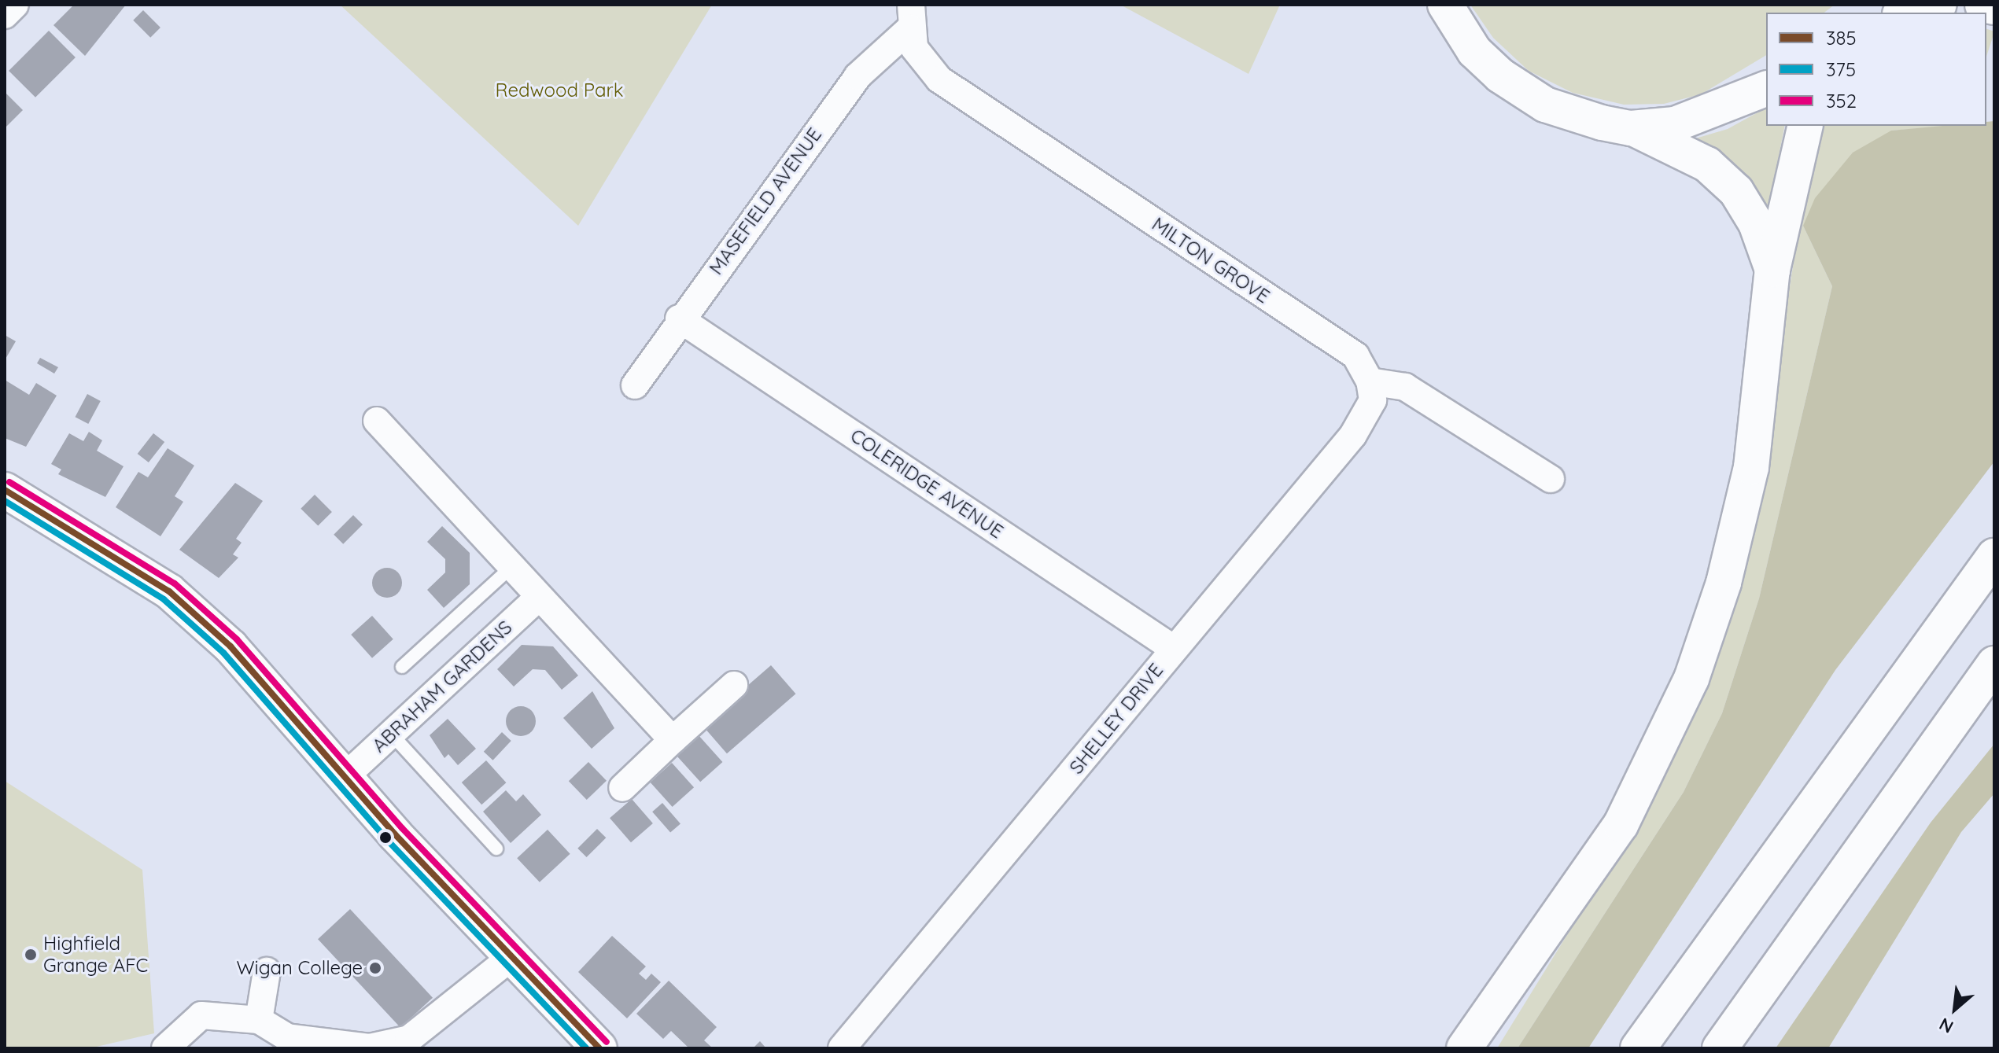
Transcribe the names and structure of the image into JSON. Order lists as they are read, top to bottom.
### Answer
{
  "streets": {
    "street": [
      "MASEFIELD AVENUE",
      "MILTON GROVE",
      "COLERIDGE AVENUE",
      "ABRAHAM GARDENS",
      "SHELLEY DRIVE"
    ]
  },
  "crossings": [
    ["MASEFIELD AVENUE", "MILTON GROVE"],
    ["MASEFIELD AVENUE", "COLERIDGE AVENUE"],
    ["MILTON GROVE", "SHELLEY DRIVE"],
    ["COLERIDGE AVENUE", "SHELLEY DRIVE"]
  ],
  "parks": ["Redwood Park"],
  "places": ["Highfield Grange AFC", "Wigan College"],
  "lines": ["transit line 352", "transit line 385", "transit line 375"],
  "legend": ["385", "375", "352"],
  "north": "bottom left"
}
